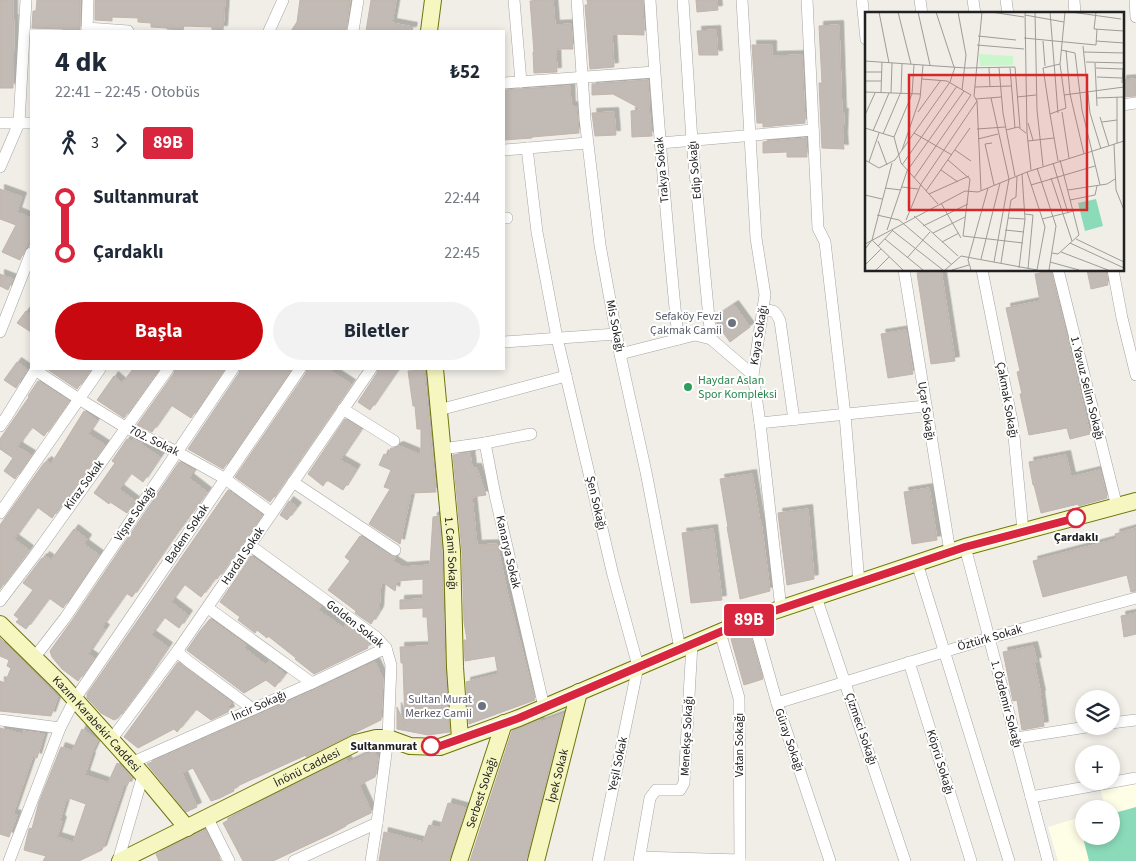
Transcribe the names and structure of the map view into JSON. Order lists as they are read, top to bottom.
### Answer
{
  "streets": {
    "street": [
      "Trakya Sokak",
      "Edip Sokağı",
      "Mis Sokağı",
      "Kaya Sokağı",
      "1. Yavuz Selim Sokağı",
      "Çakmak Sokağı",
      "Uçar Sokağı",
      "702. Sokak",
      "Kiraz Sokak",
      "Şen Sokağı",
      "Vişne Sokağı",
      "Badem Sokak",
      "Kanarya Sokak",
      "1. Cami Sokağı",
      "Hardal Sokak",
      "Golden Sokak",
      "Öztürk Sokak",
      "1. Özdemir Sokağı",
      "İncir Sokağı",
      "Kazım Karabekir Caddesi",
      "Çizmeci Sokağı",
      "Menekşe Sokağı",
      "Güray Sokağı",
      "Vatan Sokağı",
      "Köprü Sokağı",
      "Yeşil Sokak",
      "İnönü Caddesi",
      "İpek Sokak",
      "Serbest Sokağı"
    ]
  },
  "crossings": [
    ["Mis Sokağı", "Menekşe Sokağı"],
    ["Mis Sokağı", "İnönü Caddesi"],
    ["Kaya Sokağı", "İnönü Caddesi"],
    ["1. Yavuz Selim Sokağı", "İnönü Caddesi"],
    ["Çakmak Sokağı", "İnönü Caddesi"],
    ["Uçar Sokağı", "1. Özdemir Sokağı"],
    ["Uçar Sokağı", "İnönü Caddesi"],
    ["702. Sokak", "Kiraz Sokak"],
    ["702. Sokak", "Vişne Sokağı"],
    ["702. Sokak", "Badem Sokak"],
    ["702. Sokak", "Hardal Sokak"],
    ["Şen Sokağı", "Yeşil Sokak"],
    ["Şen Sokağı", "İnönü Caddesi"],
    ["Vişne Sokağı", "Kazım Karabekir Caddesi"],
    ["Badem Sokak", "Kazım Karabekir Caddesi"],
    ["Kanarya Sokak", "İnönü Caddesi"],
    ["1. Cami Sokağı", "İnönü Caddesi"],
    ["Hardal Sokak", "Golden Sokak"],
    ["Hardal Sokak", "Kazım Karabekir Caddesi"],
    ["Golden Sokak", "İncir Sokağı"],
    ["Golden Sokak", "İnönü Caddesi"],
    ["Öztürk Sokak", "1. Özdemir Sokağı"],
    ["Öztürk Sokak", "Çizmeci Sokağı"],
    ["Öztürk Sokak", "Güray Sokağı"],
    ["Öztürk Sokak", "Köprü Sokağı"],
    ["1. Özdemir Sokağı", "İnönü Caddesi"],
    ["İncir Sokağı", "Kazım Karabekir Caddesi"],
    ["Kazım Karabekir Caddesi", "İnönü Caddesi"],
    ["Çizmeci Sokağı", "İnönü Caddesi"],
    ["Menekşe Sokağı", "İnönü Caddesi"],
    ["Güray Sokağı", "İnönü Caddesi"],
    ["Vatan Sokağı", "İnönü Caddesi"],
    ["Yeşil Sokak", "İnönü Caddesi"],
    ["İnönü Caddesi", "İpek Sokak"],
    ["İnönü Caddesi", "Serbest Sokağı"]
  ],
  "places": [
    "Sefaköy Fevzi Çakmak Camii",
    "Haydar Aslan Spor Kompleksi",
    "Çardaklı",
    "Sultan Murat Merkez Camii",
    "Sultanmurat"
  ],
  "lines": ["bus line 89B"],
  "page": {
    "on_map": "89B",
    "heading": ["4 dk", "22:41 – 22:45 · Otobüs", "₺52"],
    "legs": ["3", "89B"],
    "list": [
      {
        "name": "Sultanmurat",
        "value": "22:44"
      },
      {
        "name": "Çardaklı",
        "value": "22:45"
      }
    ],
    "buttons": ["Başla", "Biletler"],
    "map_buttons": ["+", "−"]
  }
}
